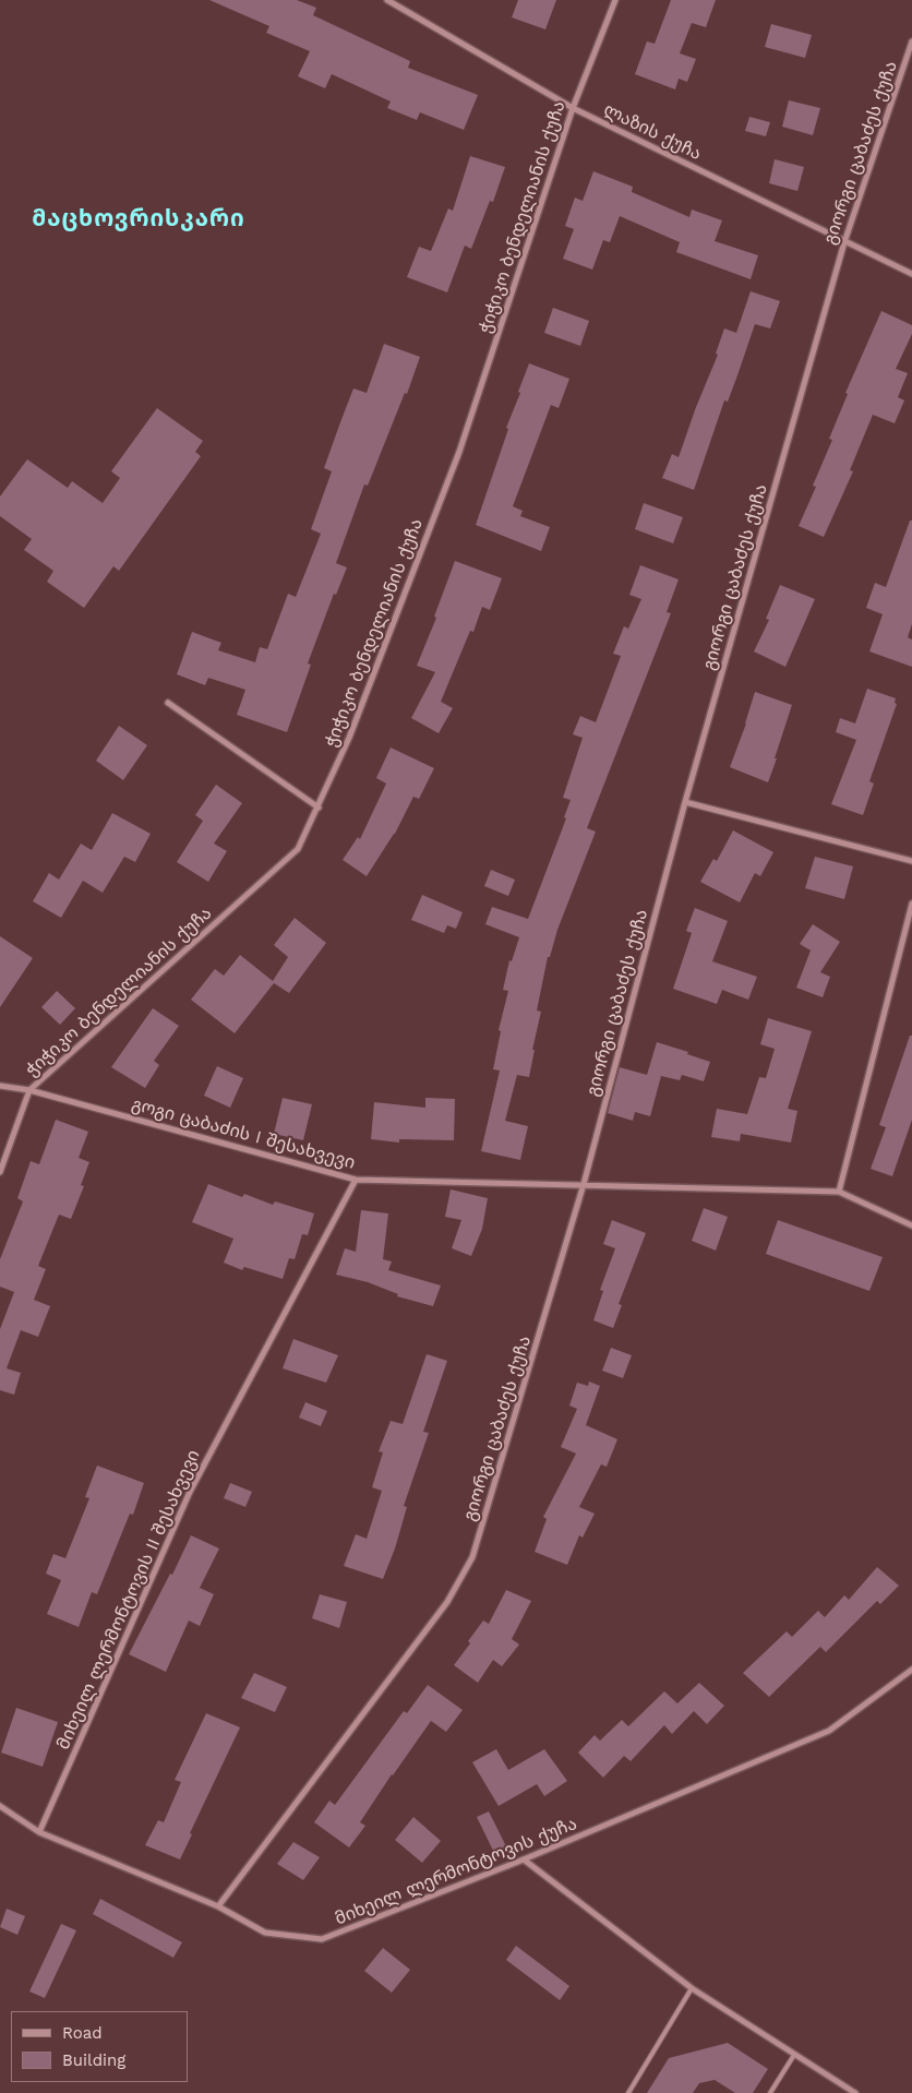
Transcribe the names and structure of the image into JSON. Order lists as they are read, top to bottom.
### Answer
{
  "streets": {
    "street": [
      "ლაზის ქუჩა",
      "გიორგი ცაბაძეს ქუჩა",
      "ჭიჭიკო ბენდელიანის ქუჩა",
      "გოგი ცაბაძის I შესახვევი",
      "მიხეილ ლერმონტოვის II შესახვევი",
      "მიხეილ ლერმონტოვის ქუჩა"
    ]
  },
  "crossings": [
    ["ლაზის ქუჩა", "გიორგი ცაბაძეს ქუჩა"],
    ["ლაზის ქუჩა", "ჭიჭიკო ბენდელიანის ქუჩა"],
    ["გიორგი ცაბაძეს ქუჩა", "გოგი ცაბაძის I შესახვევი"],
    ["გიორგი ცაბაძეს ქუჩა", "მიხეილ ლერმონტოვის ქუჩა"],
    ["ჭიჭიკო ბენდელიანის ქუჩა", "გოგი ცაბაძის I შესახვევი"],
    ["გოგი ცაბაძის I შესახვევი", "მიხეილ ლერმონტოვის II შესახვევი"],
    ["მიხეილ ლერმონტოვის II შესახვევი", "მიხეილ ლერმონტოვის ქუჩა"]
  ],
  "districts": ["მაცხოვრისკარი"],
  "legend": ["Road", "Building"]
}
